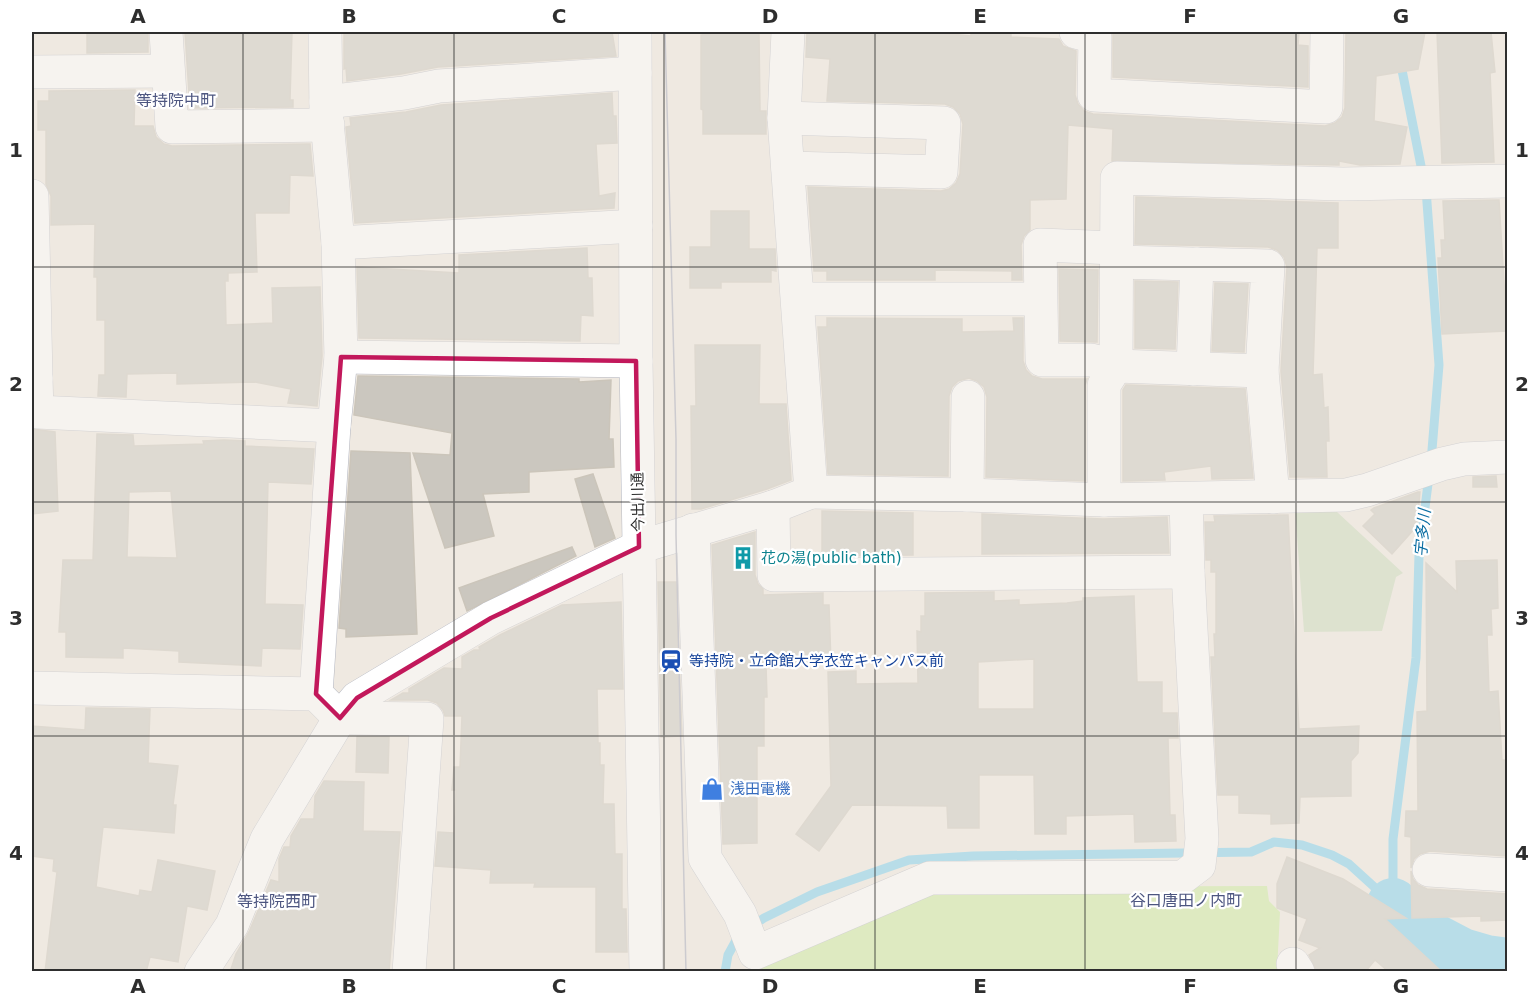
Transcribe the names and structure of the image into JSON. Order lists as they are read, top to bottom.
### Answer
{
  "streets": {
    "street": ["今出川通"]
  },
  "districts": ["等持院中町", "谷口唐田ノ内町", "等持院西町"],
  "water": ["宇多川"],
  "places": {
    "building": ["花の湯(public bath)"],
    "station": ["等持院・立命館大学衣笠キャンパス前"],
    "shop": ["浅田電機"]
  },
  "grid": {
    "columns": [
      "A",
      "B",
      "C",
      "D",
      "E",
      "F",
      "G"
    ],
    "rows": [
      "1",
      "2",
      "3",
      "4"
    ]
  }
}
